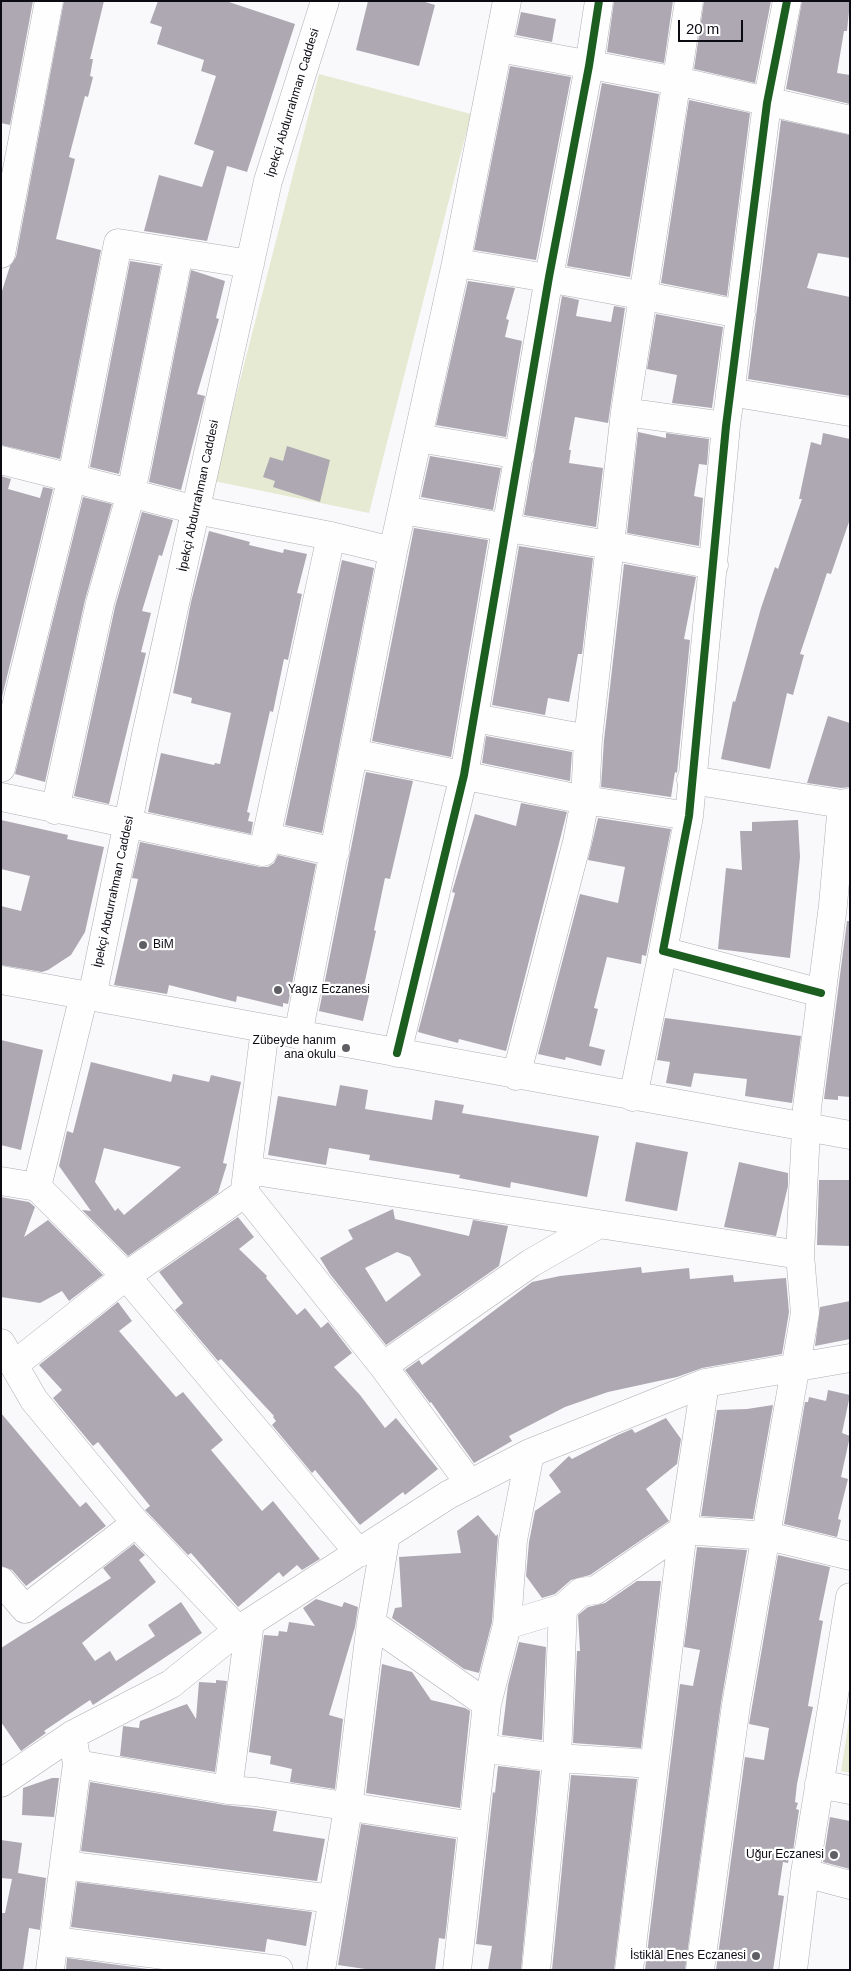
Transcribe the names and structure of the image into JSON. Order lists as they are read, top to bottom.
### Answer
{
  "streets": {
    "street": ["İpekçi Abdurrahman Caddesi"]
  },
  "places": [
    "BiM",
    "Yagız Eczanesi",
    "Zübeyde hanım ana okulu",
    "Uğur Eczanesi",
    "İstiklâl Enes Eczanesi"
  ],
  "scale_bar": "20 m"
}
